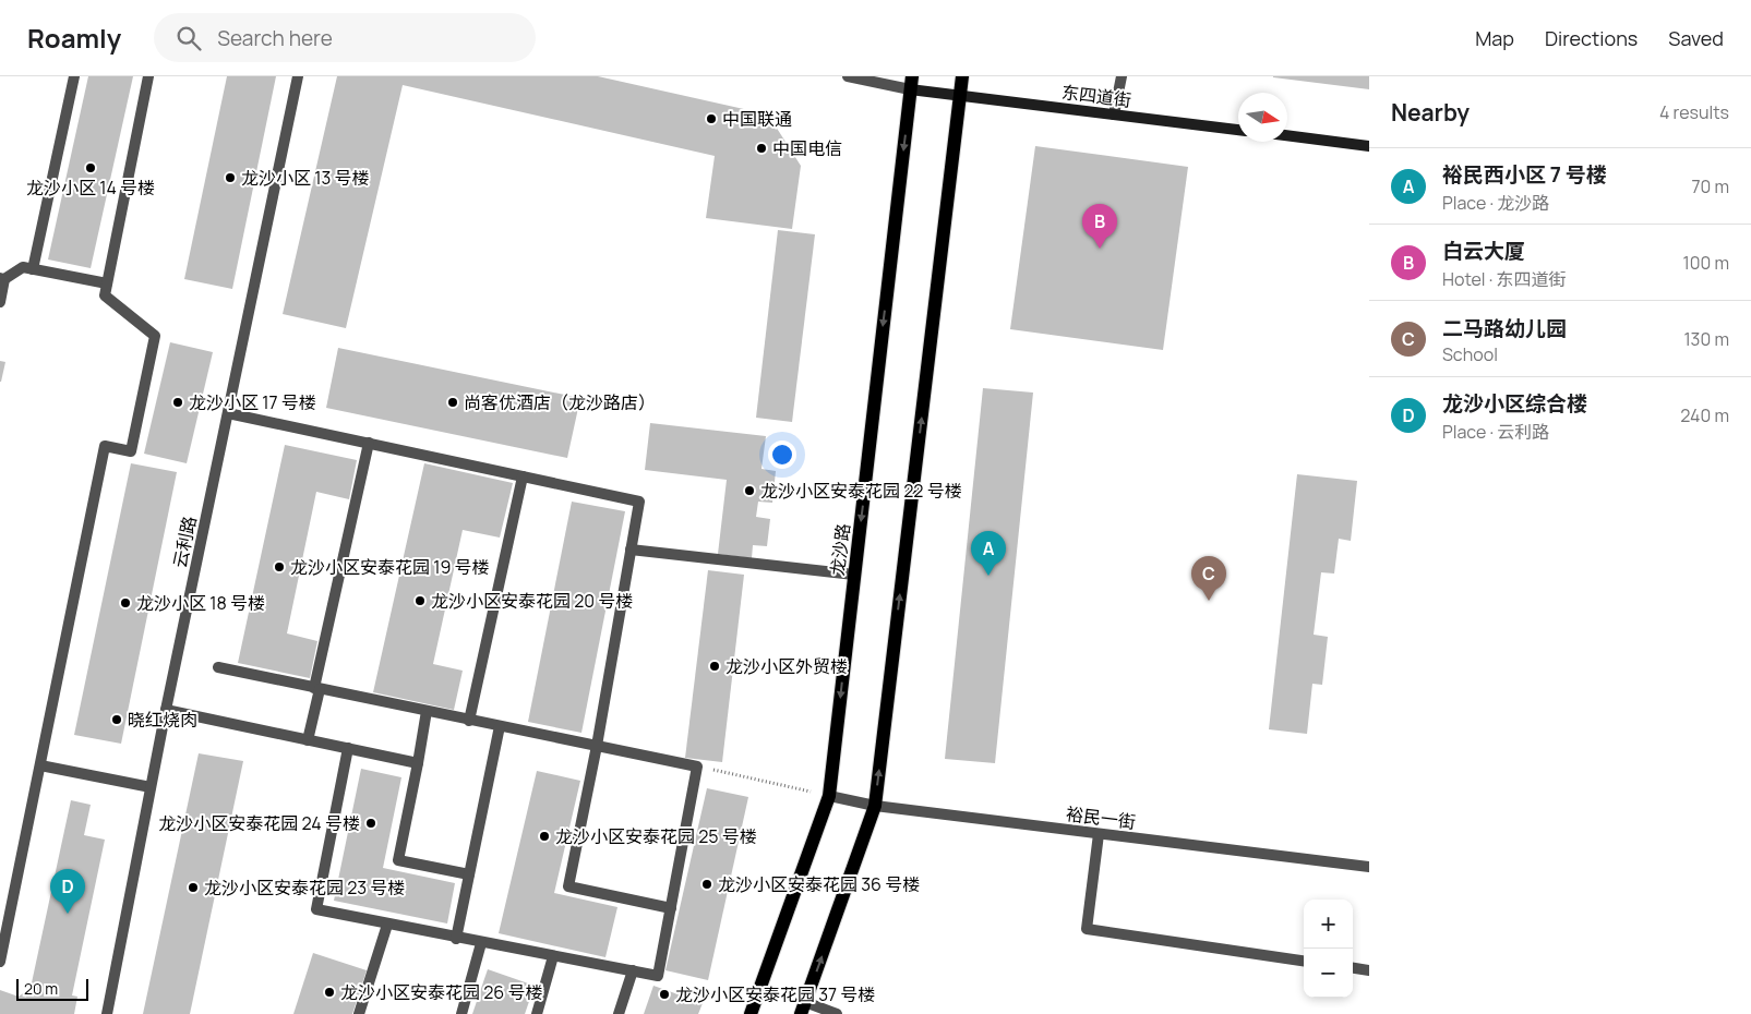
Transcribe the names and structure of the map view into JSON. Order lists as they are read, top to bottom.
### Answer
{
  "streets": {
    "main road": ["东四道街", "龙沙路"],
    "street": ["云利路", "裕民一街"]
  },
  "crossings": [
    ["东四道街", "龙沙路"],
    ["龙沙路", "裕民一街"]
  ],
  "places": [
    "中国联通",
    "中国电信",
    "龙沙小区 14 号楼",
    "龙沙小区 13 号楼",
    "龙沙小区 17 号楼",
    "尚客优酒店（龙沙路店）",
    "龙沙小区安泰花园 22 号楼",
    "龙沙小区安泰花园 19 号楼",
    "龙沙小区安泰花园 20 号楼",
    "龙沙小区 18 号楼",
    "龙沙小区外贸楼",
    "晓红烧肉",
    "龙沙小区安泰花园 24 号楼",
    "龙沙小区安泰花园 25 号楼",
    "龙沙小区安泰花园 36 号楼",
    "龙沙小区安泰花园 23 号楼",
    "龙沙小区安泰花园 26 号楼",
    "龙沙小区安泰花园 37 号楼"
  ],
  "scale_bar": "20 m",
  "north": "right",
  "page": {
    "header": "Roamly",
    "search": "Search here",
    "nav": ["Map", "Directions", "Saved"],
    "heading": ["Nearby", "4 results"],
    "list": [
      {
        "mark": "A",
        "name": "裕民西小区 7 号楼",
        "note": "Place · 龙沙路",
        "value": "70 m"
      },
      {
        "mark": "B",
        "name": "白云大厦",
        "note": "Hotel · 东四道街",
        "value": "100 m"
      },
      {
        "mark": "C",
        "name": "二马路幼儿园",
        "note": "School",
        "value": "130 m"
      },
      {
        "mark": "D",
        "name": "龙沙小区综合楼",
        "note": "Place · 云利路",
        "value": "240 m"
      }
    ],
    "pins": [
      "B",
      "A",
      "C",
      "D"
    ],
    "map_buttons": ["+", "−"],
    "scale": "20 m"
  }
}
